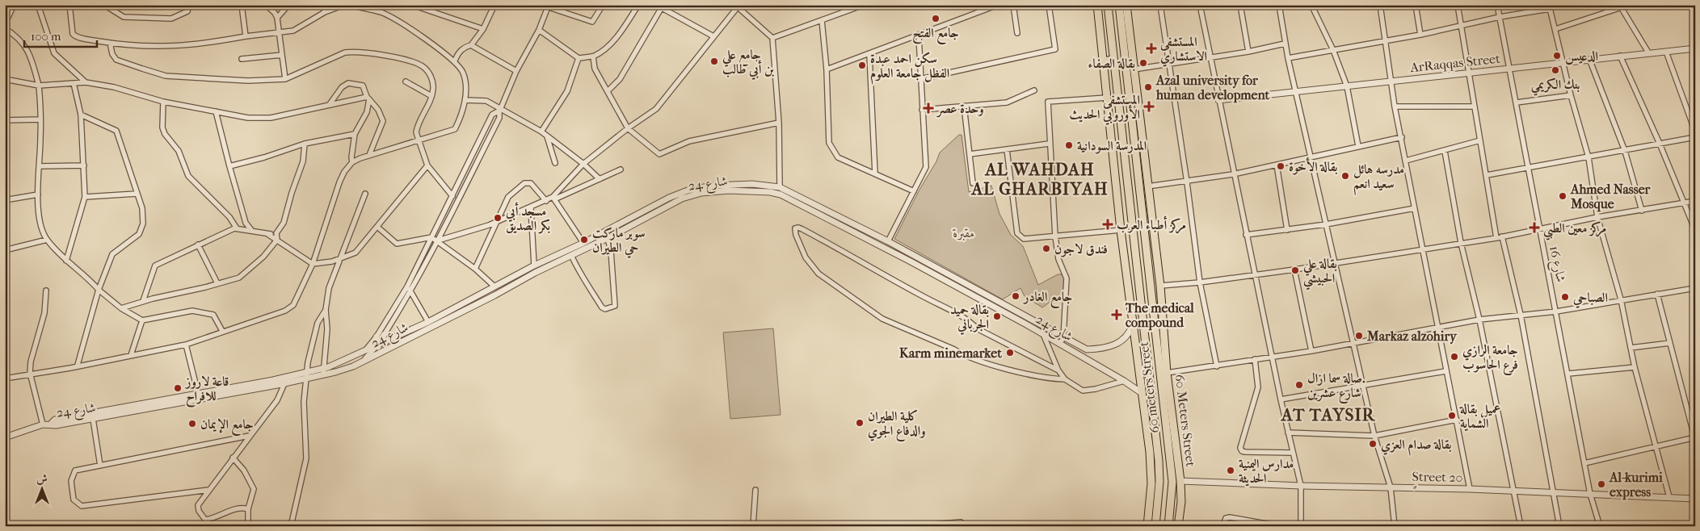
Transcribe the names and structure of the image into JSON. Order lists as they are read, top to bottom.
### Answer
{
  "streets": {
    "main road": ["60 meters Street", "60 Meters Street"],
    "street": [
      "ArRaqqas Street",
      "شارع 24",
      "شارع 16",
      "ٍStreet 20"
    ]
  },
  "crossings": [
    ["ArRaqqas Street", "شارع 16"],
    ["شارع 24", "60 Meters Street"],
    ["شارع 16", "ٍStreet 20"],
    ["60 meters Street", "60 Meters Street"],
    ["60 Meters Street", "ٍStreet 20"]
  ],
  "districts": ["AL WAHDAH AL GHARBIYAH", "AT TAYSIR"],
  "parks": ["مقبرة"],
  "places": {
    "other": [
      "جامع الفتح",
      "الدعيس",
      "جامع علي بن أبي طالب",
      "بقالة الصفاء",
      "سكن احمد عبدة الفظل جامعة العلوم",
      "بنك الكريمي",
      "Azal university for human development",
      "المدرسة السودانية",
      "بقالة الأخوة",
      "مدرسه هائل سعيد انعم",
      "Ahmed Nasser Mosque",
      "مسجد أبي بكر الصديق",
      "سوبر ماركت حي الطيران",
      "فندق لاجون",
      "بقالة علي الحبيشي",
      "جامع الغادر",
      "الصباحي",
      "بقالة حميد الجرباني",
      "Markaz alzohiry",
      "Karm minemarket",
      "جامعة الرازي فرع الحاسوب",
      "صالة سما ازال. شارع عشرين",
      "قاعة لاروز للافراح",
      "عميل بقالة الشماية",
      "كلية الطيران والدفاع الجوي",
      "جامع الإيمان",
      "بقالة صدام العزي",
      "مدارس اليمنية الحديثة",
      "Al-kurimi express"
    ],
    "health": [
      "المستشفى الاستشاري",
      "المستشفى الأوروبي الحديث",
      "وحدة عصر",
      "مركز أطباء العرب",
      "مركز معين الطبي",
      "The medical compound"
    ]
  },
  "scale_bar": "100 m",
  "north": "top"
}
